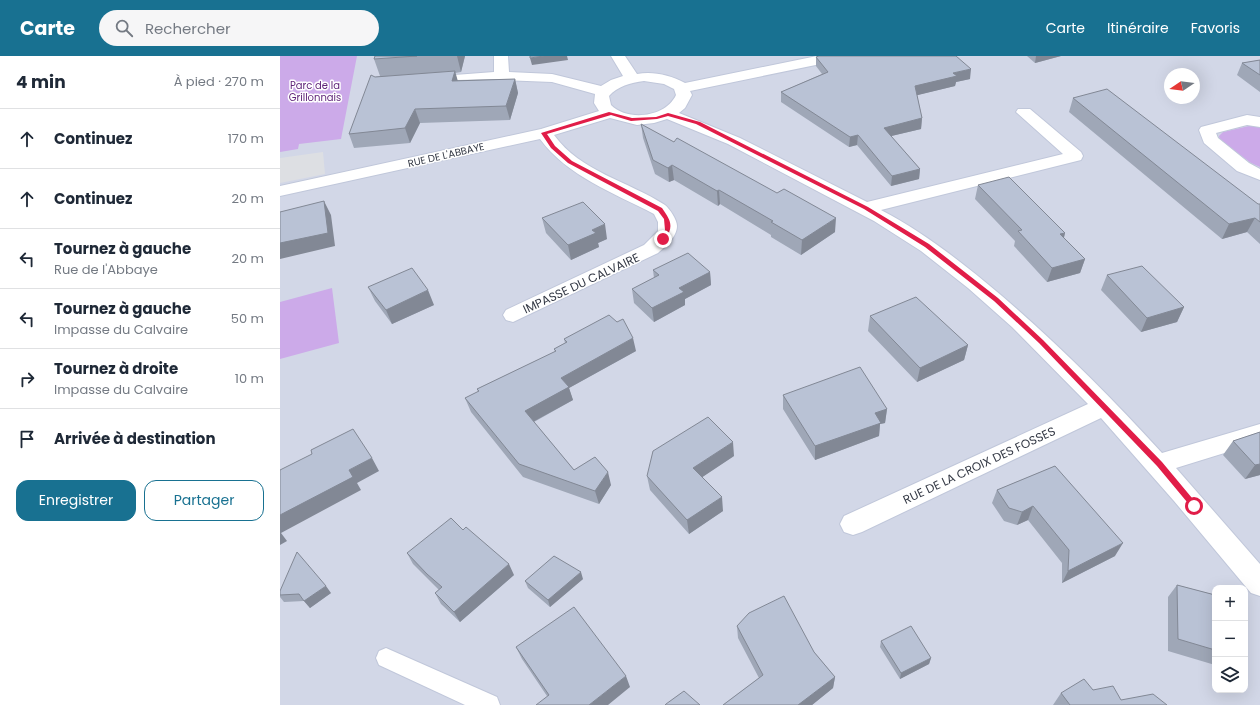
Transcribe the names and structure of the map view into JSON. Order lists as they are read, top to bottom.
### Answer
{
  "streets": {
    "street": ["RUE DE L'ABBAYE", "IMPASSE DU CALVAIRE", "RUE DE LA CROIX DES FOSSES"]
  },
  "crossings": [
    ["RUE DE L'ABBAYE", "IMPASSE DU CALVAIRE"]
  ],
  "parks": ["Parc de la Grillonnais"],
  "north": "left",
  "page": {
    "header": "Carte",
    "search": "Rechercher",
    "nav": ["Carte", "Itinéraire", "Favoris"],
    "heading": ["4 min", "À pied · 270 m"],
    "list": [
      ["Continuez", "170 m"],
      ["Continuez", "20 m"],
      ["Tournez à gauche", "Rue de l'Abbaye", "20 m"],
      ["Tournez à gauche", "Impasse du Calvaire", "50 m"],
      ["Tournez à droite", "Impasse du Calvaire", "10 m"],
      "Arrivée à destination"
    ],
    "buttons": ["Enregistrer", "Partager"],
    "map_buttons": ["+", "−"]
  }
}
